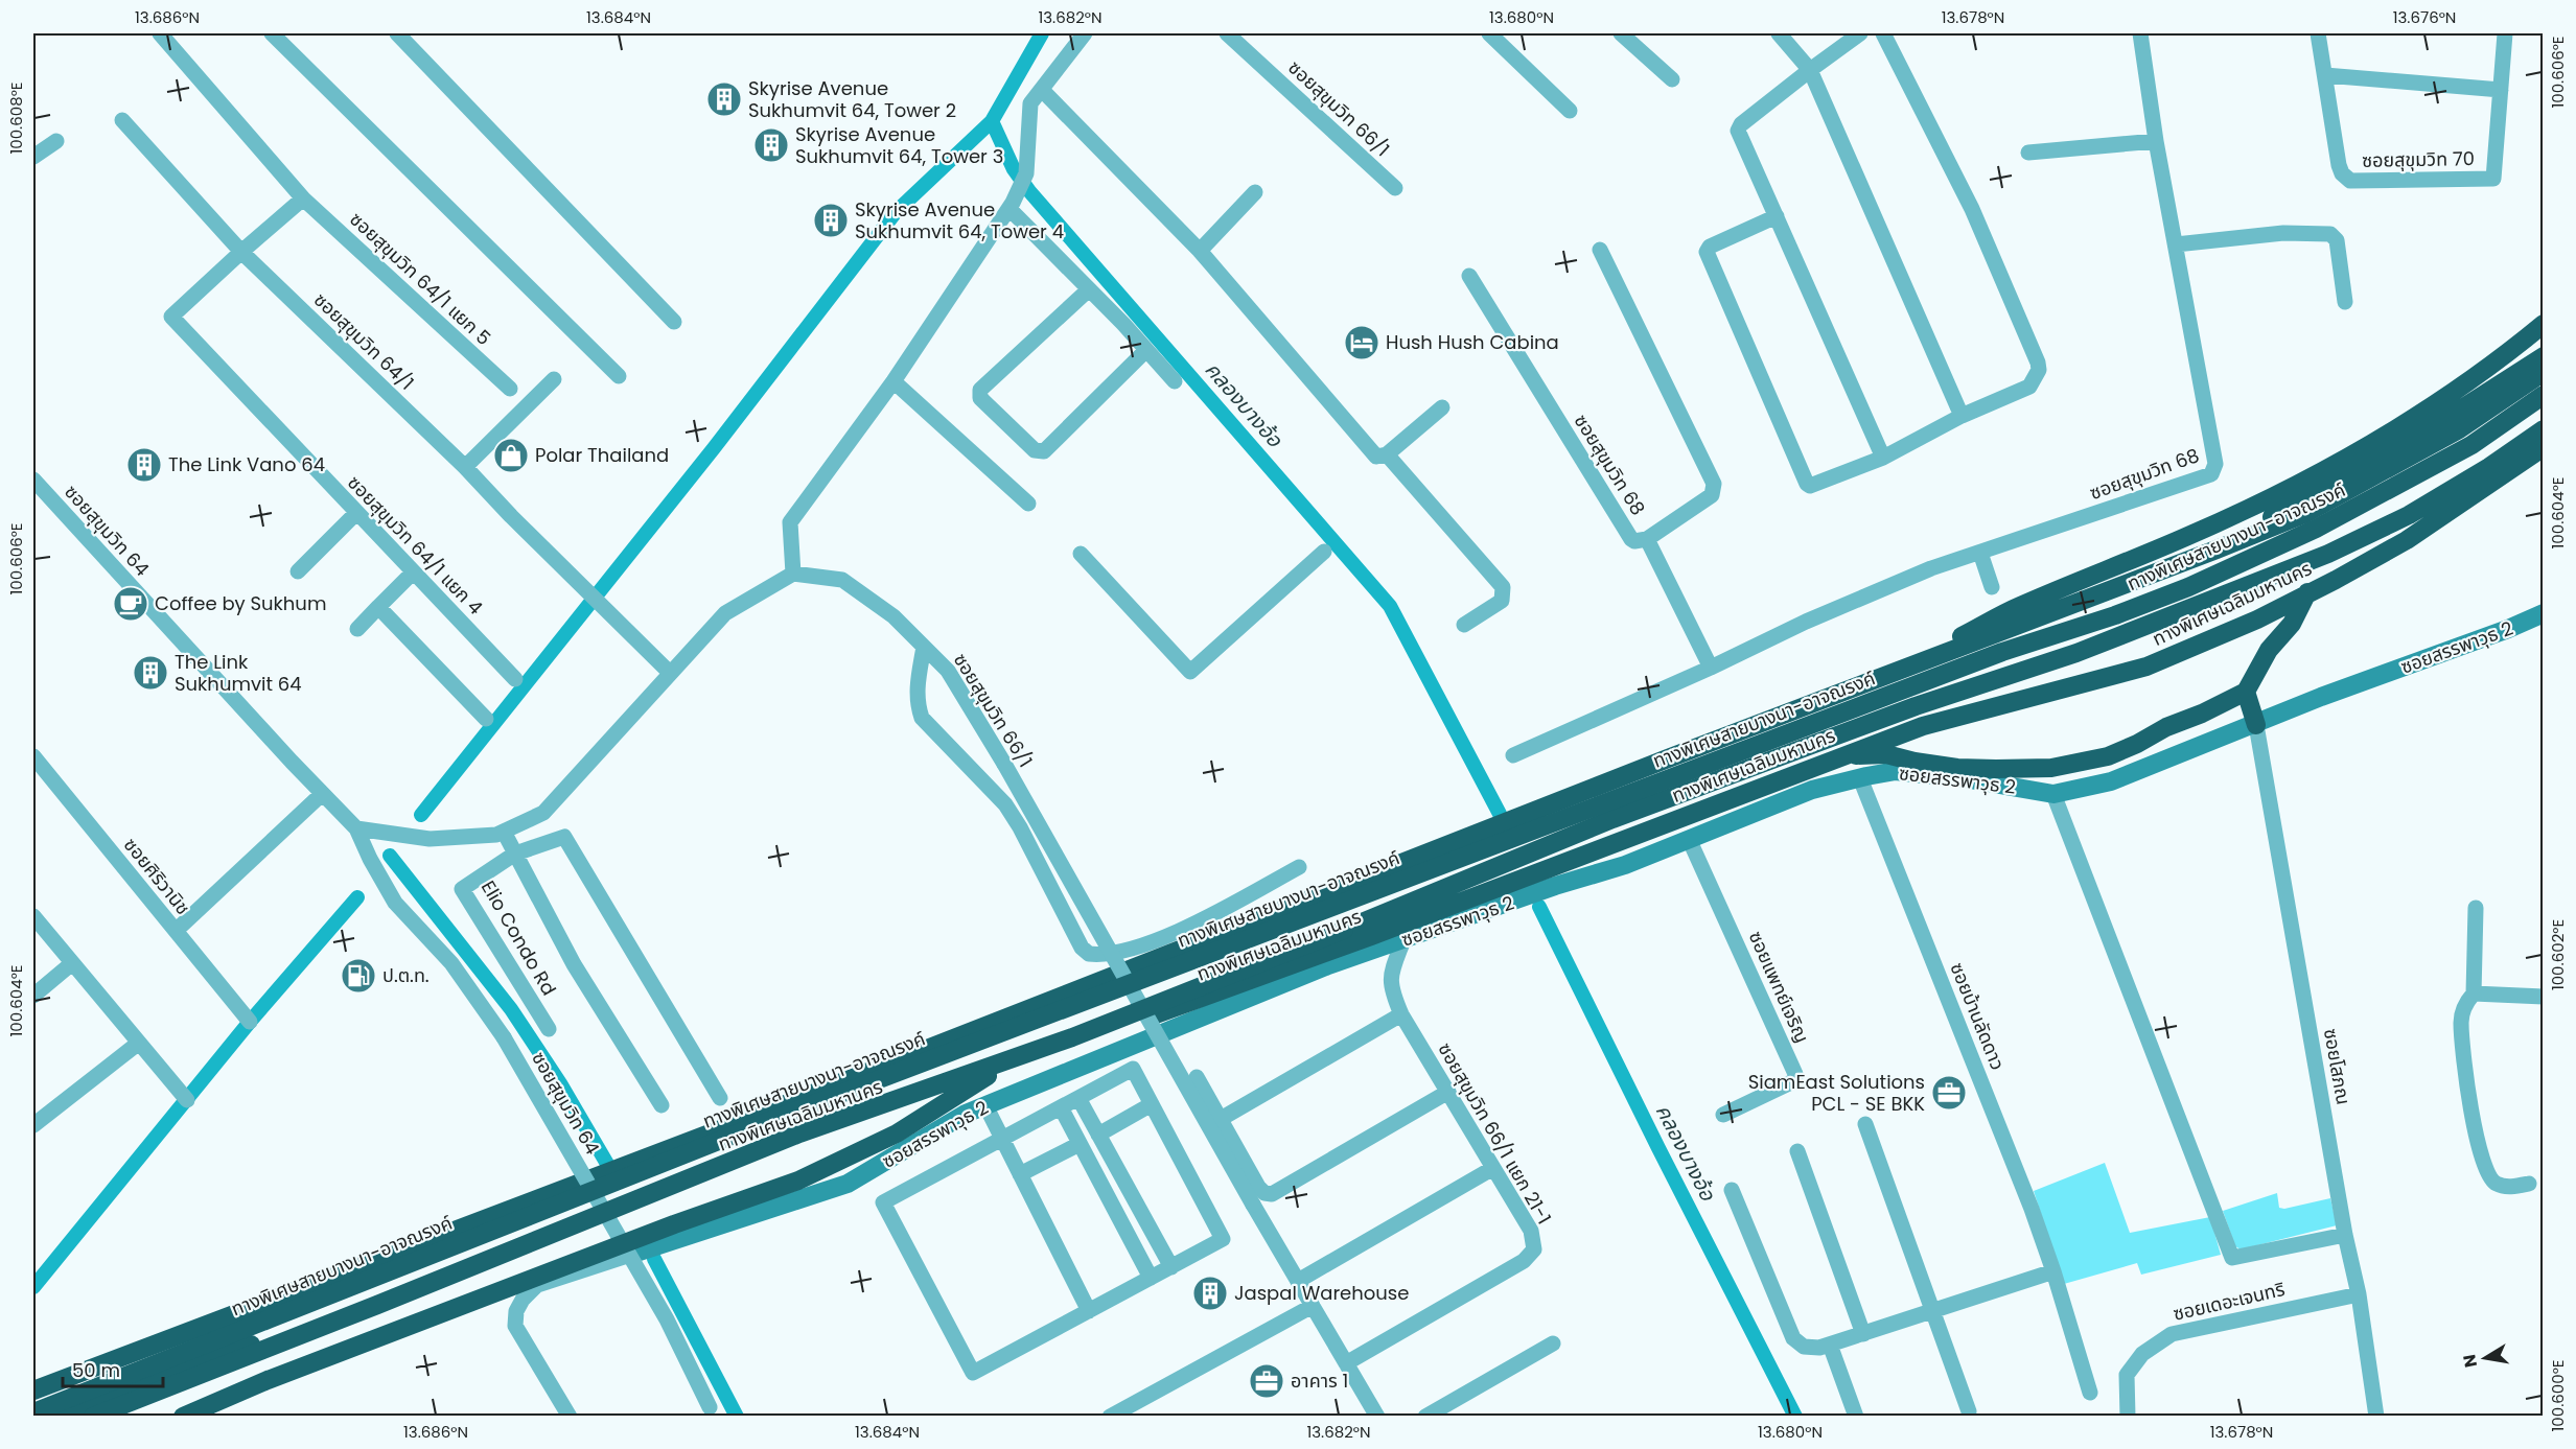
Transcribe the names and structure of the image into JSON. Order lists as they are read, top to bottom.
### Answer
{
  "streets": {
    "highway": ["ทางพิเศษสายบางนา-อาจณรงค์", "ทางพิเศษเฉลิมมหานคร"],
    "street": [
      "ซอยสุขุมวิท 66/1",
      "ซอยสุขุมวิท 70",
      "ซอยสุขุมวิท 64/1 แยก 5",
      "ซอยสุขุมวิท 64/1",
      "ซอยสุขุมวิท 68",
      "ซอยสุขุมวิท 64",
      "ซอยสุขุมวิท 64/1 แยก 4",
      "ซอยสรรพาวุธ 2",
      "ซอยศิริวานิช",
      "Elio Condo Rd",
      "ซอยแพทย์เจริญ",
      "ซอยบ้านลัดดาว",
      "ซอยโสภณ",
      "ซอยสุขุมวิท 66/1 แยก 21-1",
      "ซอยเดอะเจนทริ"
    ]
  },
  "crossings": [
    ["ซอยสุขุมวิท 66/1", "ซอยสุขุมวิท 66/1 แยก 21-1"],
    ["ซอยสุขุมวิท 64/1", "ซอยสุขุมวิท 64/1 แยก 4"],
    ["ซอยสรรพาวุธ 2", "ซอยแพทย์เจริญ"],
    ["ซอยสรรพาวุธ 2", "ซอยบ้านลัดดาว"],
    ["ซอยสรรพาวุธ 2", "ซอยโสภณ"],
    ["ซอยสรรพาวุธ 2", "ซอยสุขุมวิท 66/1 แยก 21-1"],
    ["ซอยโสภณ", "ซอยเดอะเจนทริ"]
  ],
  "water": ["คลองบางอ้อ"],
  "places": {
    "building": [
      "Skyrise Avenue Sukhumvit 64, Tower 2",
      "Skyrise Avenue Sukhumvit 64, Tower 3",
      "Skyrise Avenue Sukhumvit 64, Tower 4",
      "The Link Vano 64",
      "The Link Sukhumvit 64",
      "Jaspal Warehouse"
    ],
    "hotel": ["Hush Hush Cabina"],
    "shop": ["Polar Thailand"],
    "cafe": ["Coffee by Sukhum"],
    "fuel station": ["ป.ต.ท."],
    "office": ["SiamEast Solutions PCL - SE BKK", "อาคาร 1"]
  },
  "scale_bar": "50 m",
  "north": "left",
  "coordinates": [
    "13.686°N",
    "13.684°N",
    "13.682°N",
    "13.680°N",
    "13.678°N",
    "13.676°N",
    "100.606°E",
    "100.608°E",
    "100.604°E",
    "100.602°E",
    "100.600°E"
  ]
}
